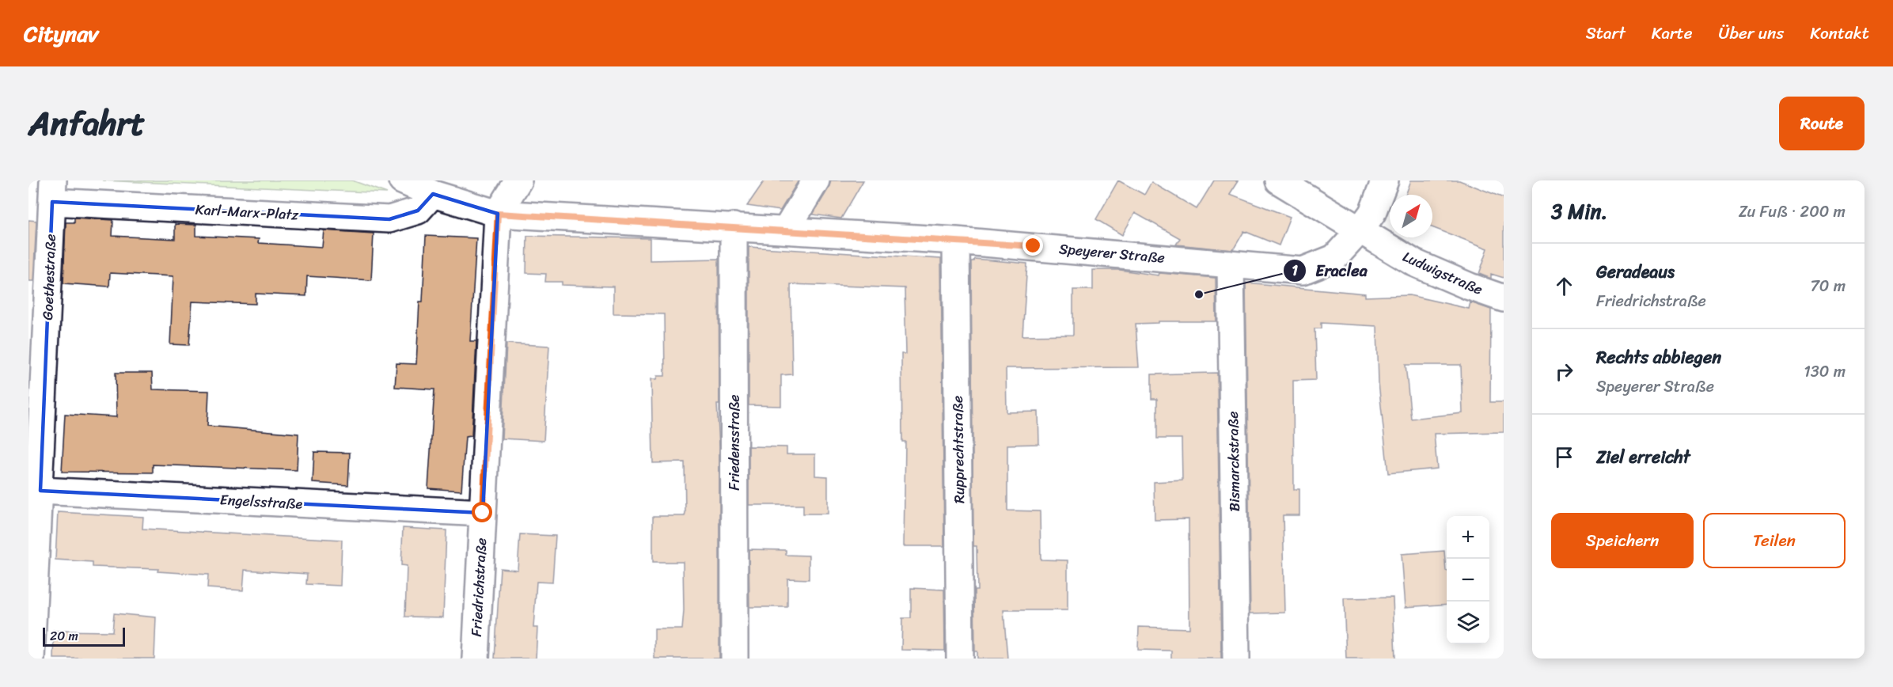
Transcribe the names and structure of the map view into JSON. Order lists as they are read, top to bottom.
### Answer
{
  "streets": {
    "street": [
      "Karl-Marx-Platz",
      "Speyerer Straße",
      "Ludwigstraße",
      "Goethestraße",
      "Friedensstraße",
      "Rupprechtstraße",
      "Bismarckstraße",
      "Engelsstraße",
      "Friedrichstraße"
    ]
  },
  "crossings": [
    ["Karl-Marx-Platz", "Speyerer Straße"],
    ["Karl-Marx-Platz", "Goethestraße"],
    ["Speyerer Straße", "Ludwigstraße"],
    ["Speyerer Straße", "Friedensstraße"],
    ["Speyerer Straße", "Rupprechtstraße"],
    ["Speyerer Straße", "Bismarckstraße"],
    ["Speyerer Straße", "Friedrichstraße"],
    ["Goethestraße", "Engelsstraße"],
    ["Engelsstraße", "Friedrichstraße"]
  ],
  "places": ["Eraclea"],
  "scale_bar": "20 m",
  "north": "top right",
  "page": {
    "header": "Citynav",
    "nav": [
      "Start",
      "Karte",
      "Über uns",
      "Kontakt"
    ],
    "title": "Anfahrt",
    "buttons": [
      "Route",
      ["Speichern", "Teilen"]
    ],
    "heading": ["3 Min.", "Zu Fuß · 200 m"],
    "list": [
      ["Geradeaus", "Friedrichstraße", "70 m"],
      ["Rechts abbiegen", "Speyerer Straße", "130 m"],
      "Ziel erreicht"
    ],
    "map_buttons": ["+", "−"],
    "scale": "20 m"
  }
}
